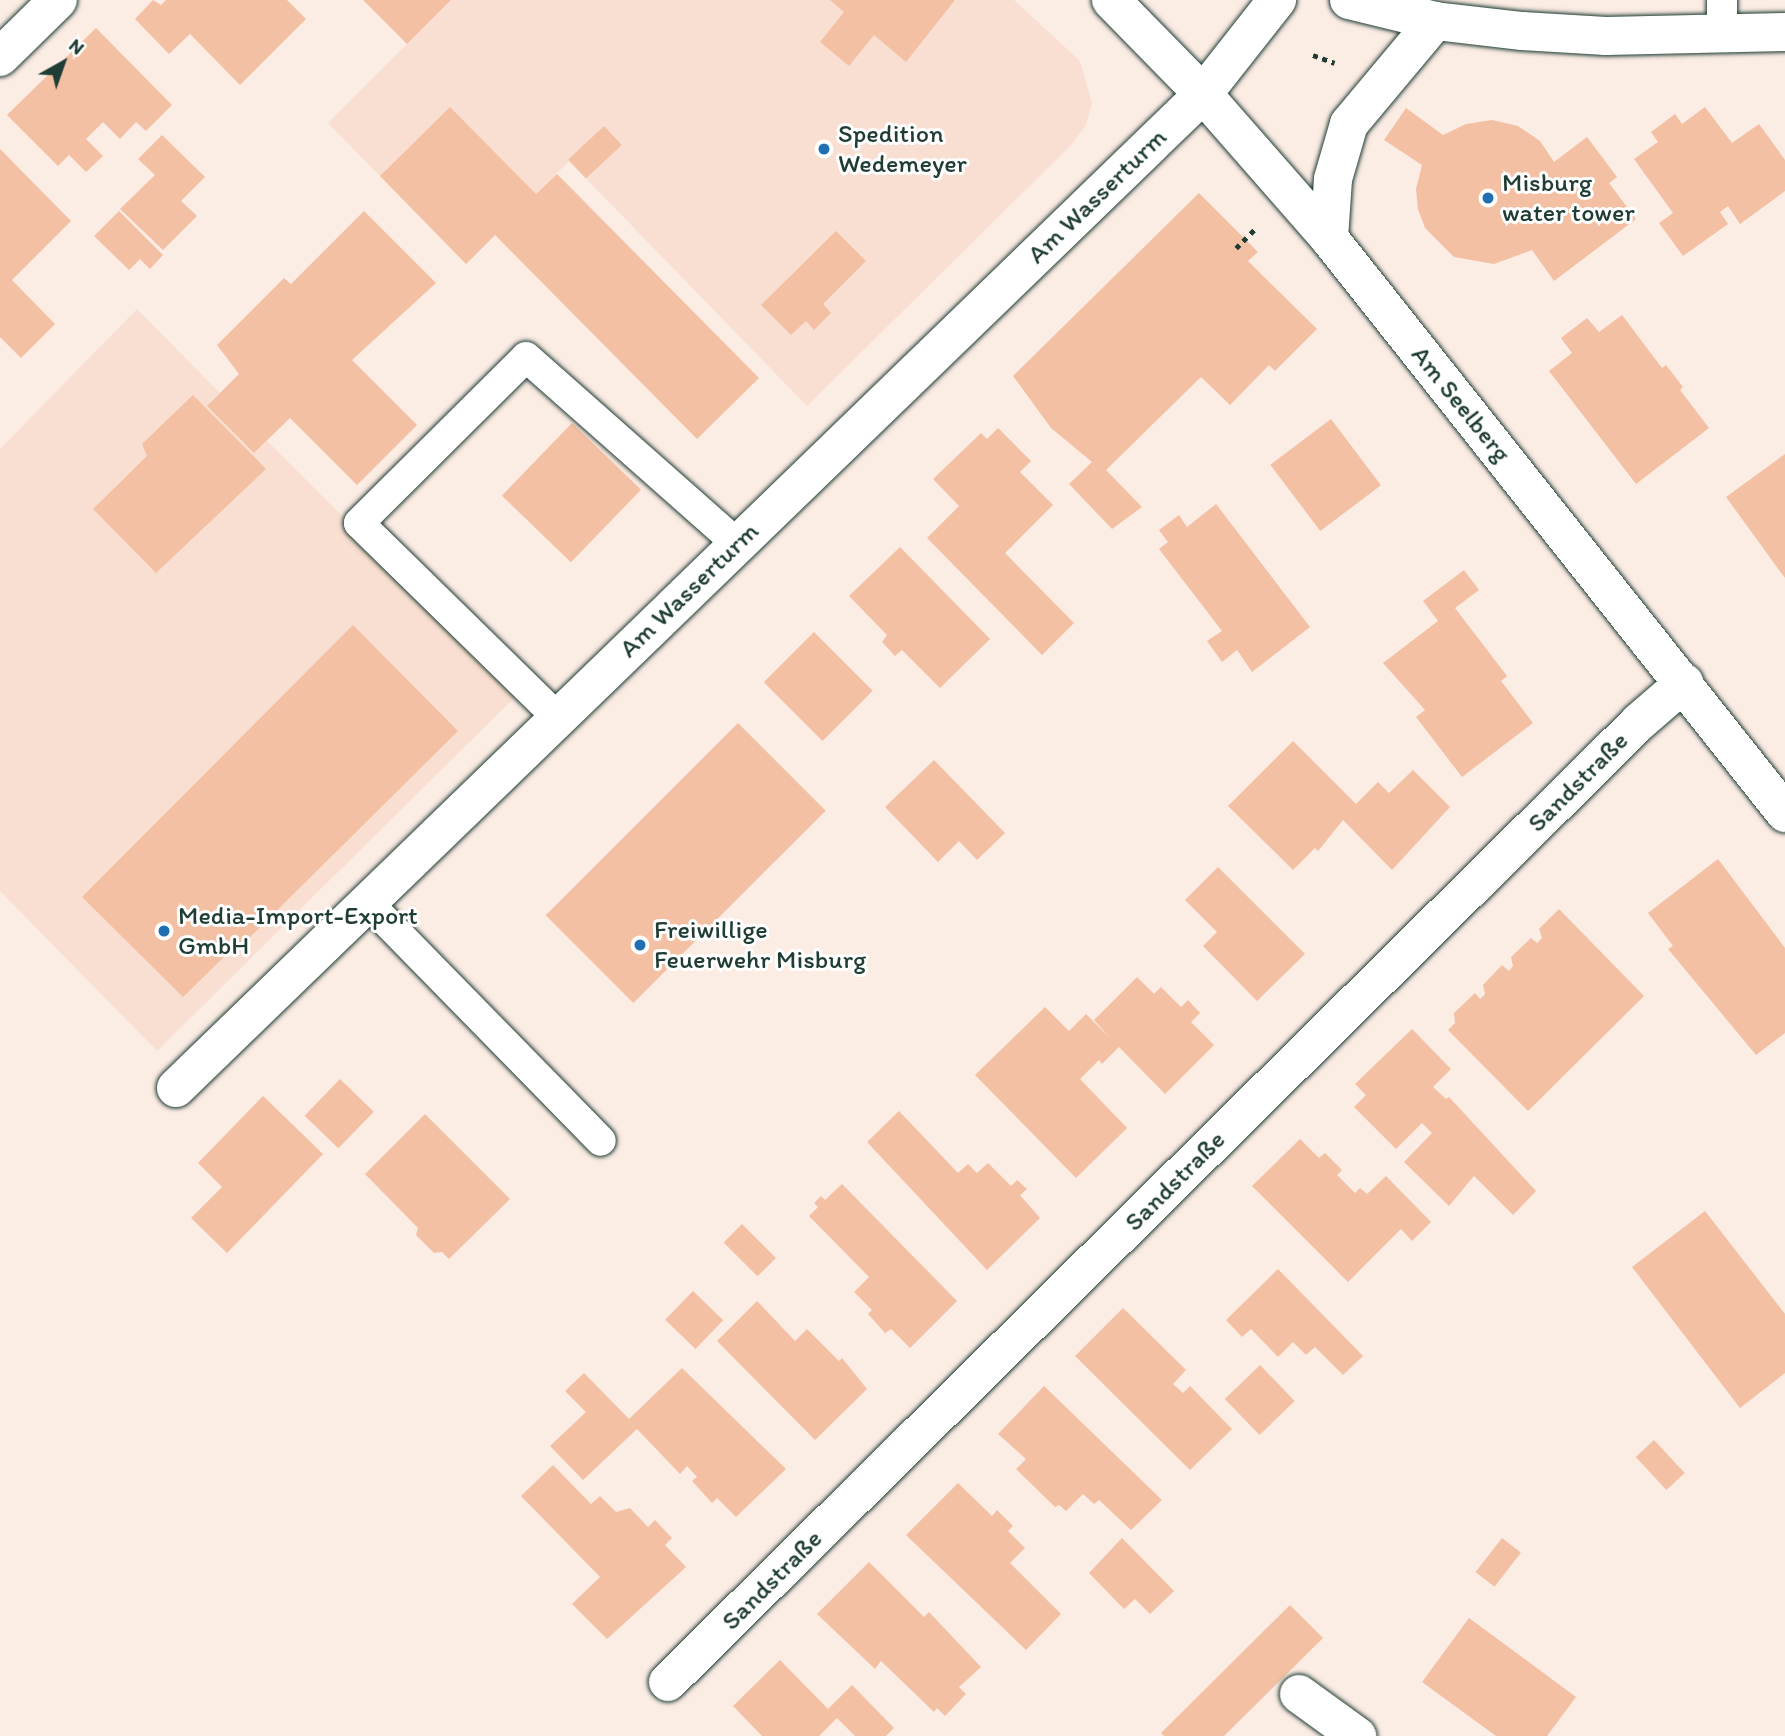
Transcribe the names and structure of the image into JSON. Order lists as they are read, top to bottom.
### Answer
{
  "streets": {
    "street": ["Am Wasserturm", "Am Seelberg", "Sandstraße"]
  },
  "crossings": [
    ["Am Wasserturm", "Am Seelberg"],
    ["Am Seelberg", "Sandstraße"]
  ],
  "places": [
    "Spedition Wedemeyer",
    "Misburg water tower",
    "Media-Import-Export GmbH",
    "Freiwillige Feuerwehr Misburg"
  ],
  "north": "top right"
}
